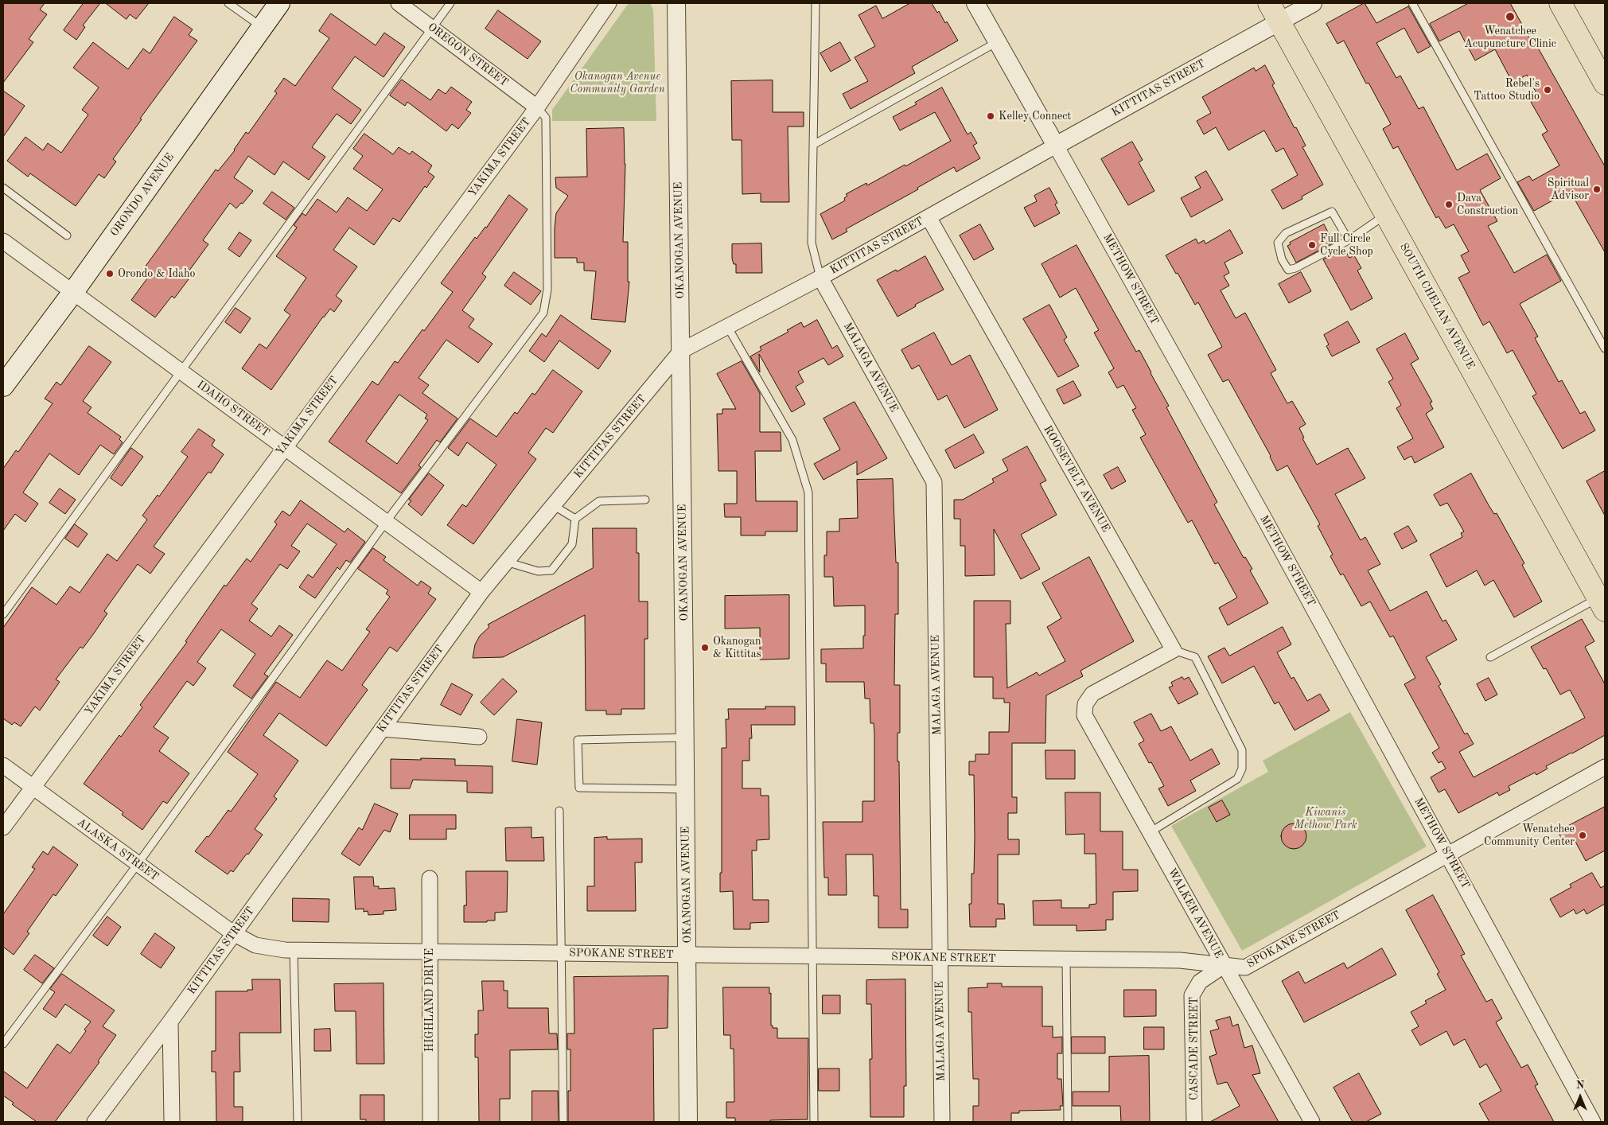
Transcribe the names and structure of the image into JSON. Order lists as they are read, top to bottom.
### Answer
{
  "streets": {
    "main road": ["ORONDO AVENUE", "SOUTH CHELAN AVENUE"],
    "street": [
      "OREGON STREET",
      "KITTITAS STREET",
      "YAKIMA STREET",
      "OKANOGAN AVENUE",
      "METHOW STREET",
      "MALAGA AVENUE",
      "IDAHO STREET",
      "ROOSEVELT AVENUE",
      "ALASKA STREET",
      "WALKER AVENUE",
      "SPOKANE STREET",
      "HIGHLAND DRIVE",
      "CASCADE STREET"
    ]
  },
  "crossings": [
    ["OREGON STREET", "YAKIMA STREET"],
    ["KITTITAS STREET", "OKANOGAN AVENUE"],
    ["KITTITAS STREET", "METHOW STREET"],
    ["KITTITAS STREET", "SOUTH CHELAN AVENUE"],
    ["KITTITAS STREET", "MALAGA AVENUE"],
    ["KITTITAS STREET", "IDAHO STREET"],
    ["KITTITAS STREET", "ROOSEVELT AVENUE"],
    ["KITTITAS STREET", "ALASKA STREET"],
    ["KITTITAS STREET", "SPOKANE STREET"],
    ["YAKIMA STREET", "IDAHO STREET"],
    ["YAKIMA STREET", "ALASKA STREET"],
    ["ORONDO AVENUE", "IDAHO STREET"],
    ["OKANOGAN AVENUE", "SPOKANE STREET"],
    ["METHOW STREET", "SPOKANE STREET"],
    ["MALAGA AVENUE", "SPOKANE STREET"],
    ["ROOSEVELT AVENUE", "WALKER AVENUE"],
    ["ALASKA STREET", "SPOKANE STREET"],
    ["WALKER AVENUE", "SPOKANE STREET"],
    ["WALKER AVENUE", "CASCADE STREET"],
    ["SPOKANE STREET", "HIGHLAND DRIVE"],
    ["SPOKANE STREET", "CASCADE STREET"]
  ],
  "parks": ["Okanogan Avenue Community Garden", "Kiwanis Methow Park"],
  "places": [
    "Wenatchee Acupuncture Clinic",
    "Rebel's Tattoo Studio",
    "Kelley Connect",
    "Spiritual Advisor",
    "Dava Construction",
    "Full Circle Cycle Shop",
    "Orondo & Idaho",
    "Okanogan & Kittitas",
    "Wenatchee Community Center"
  ],
  "north": "top"
}
